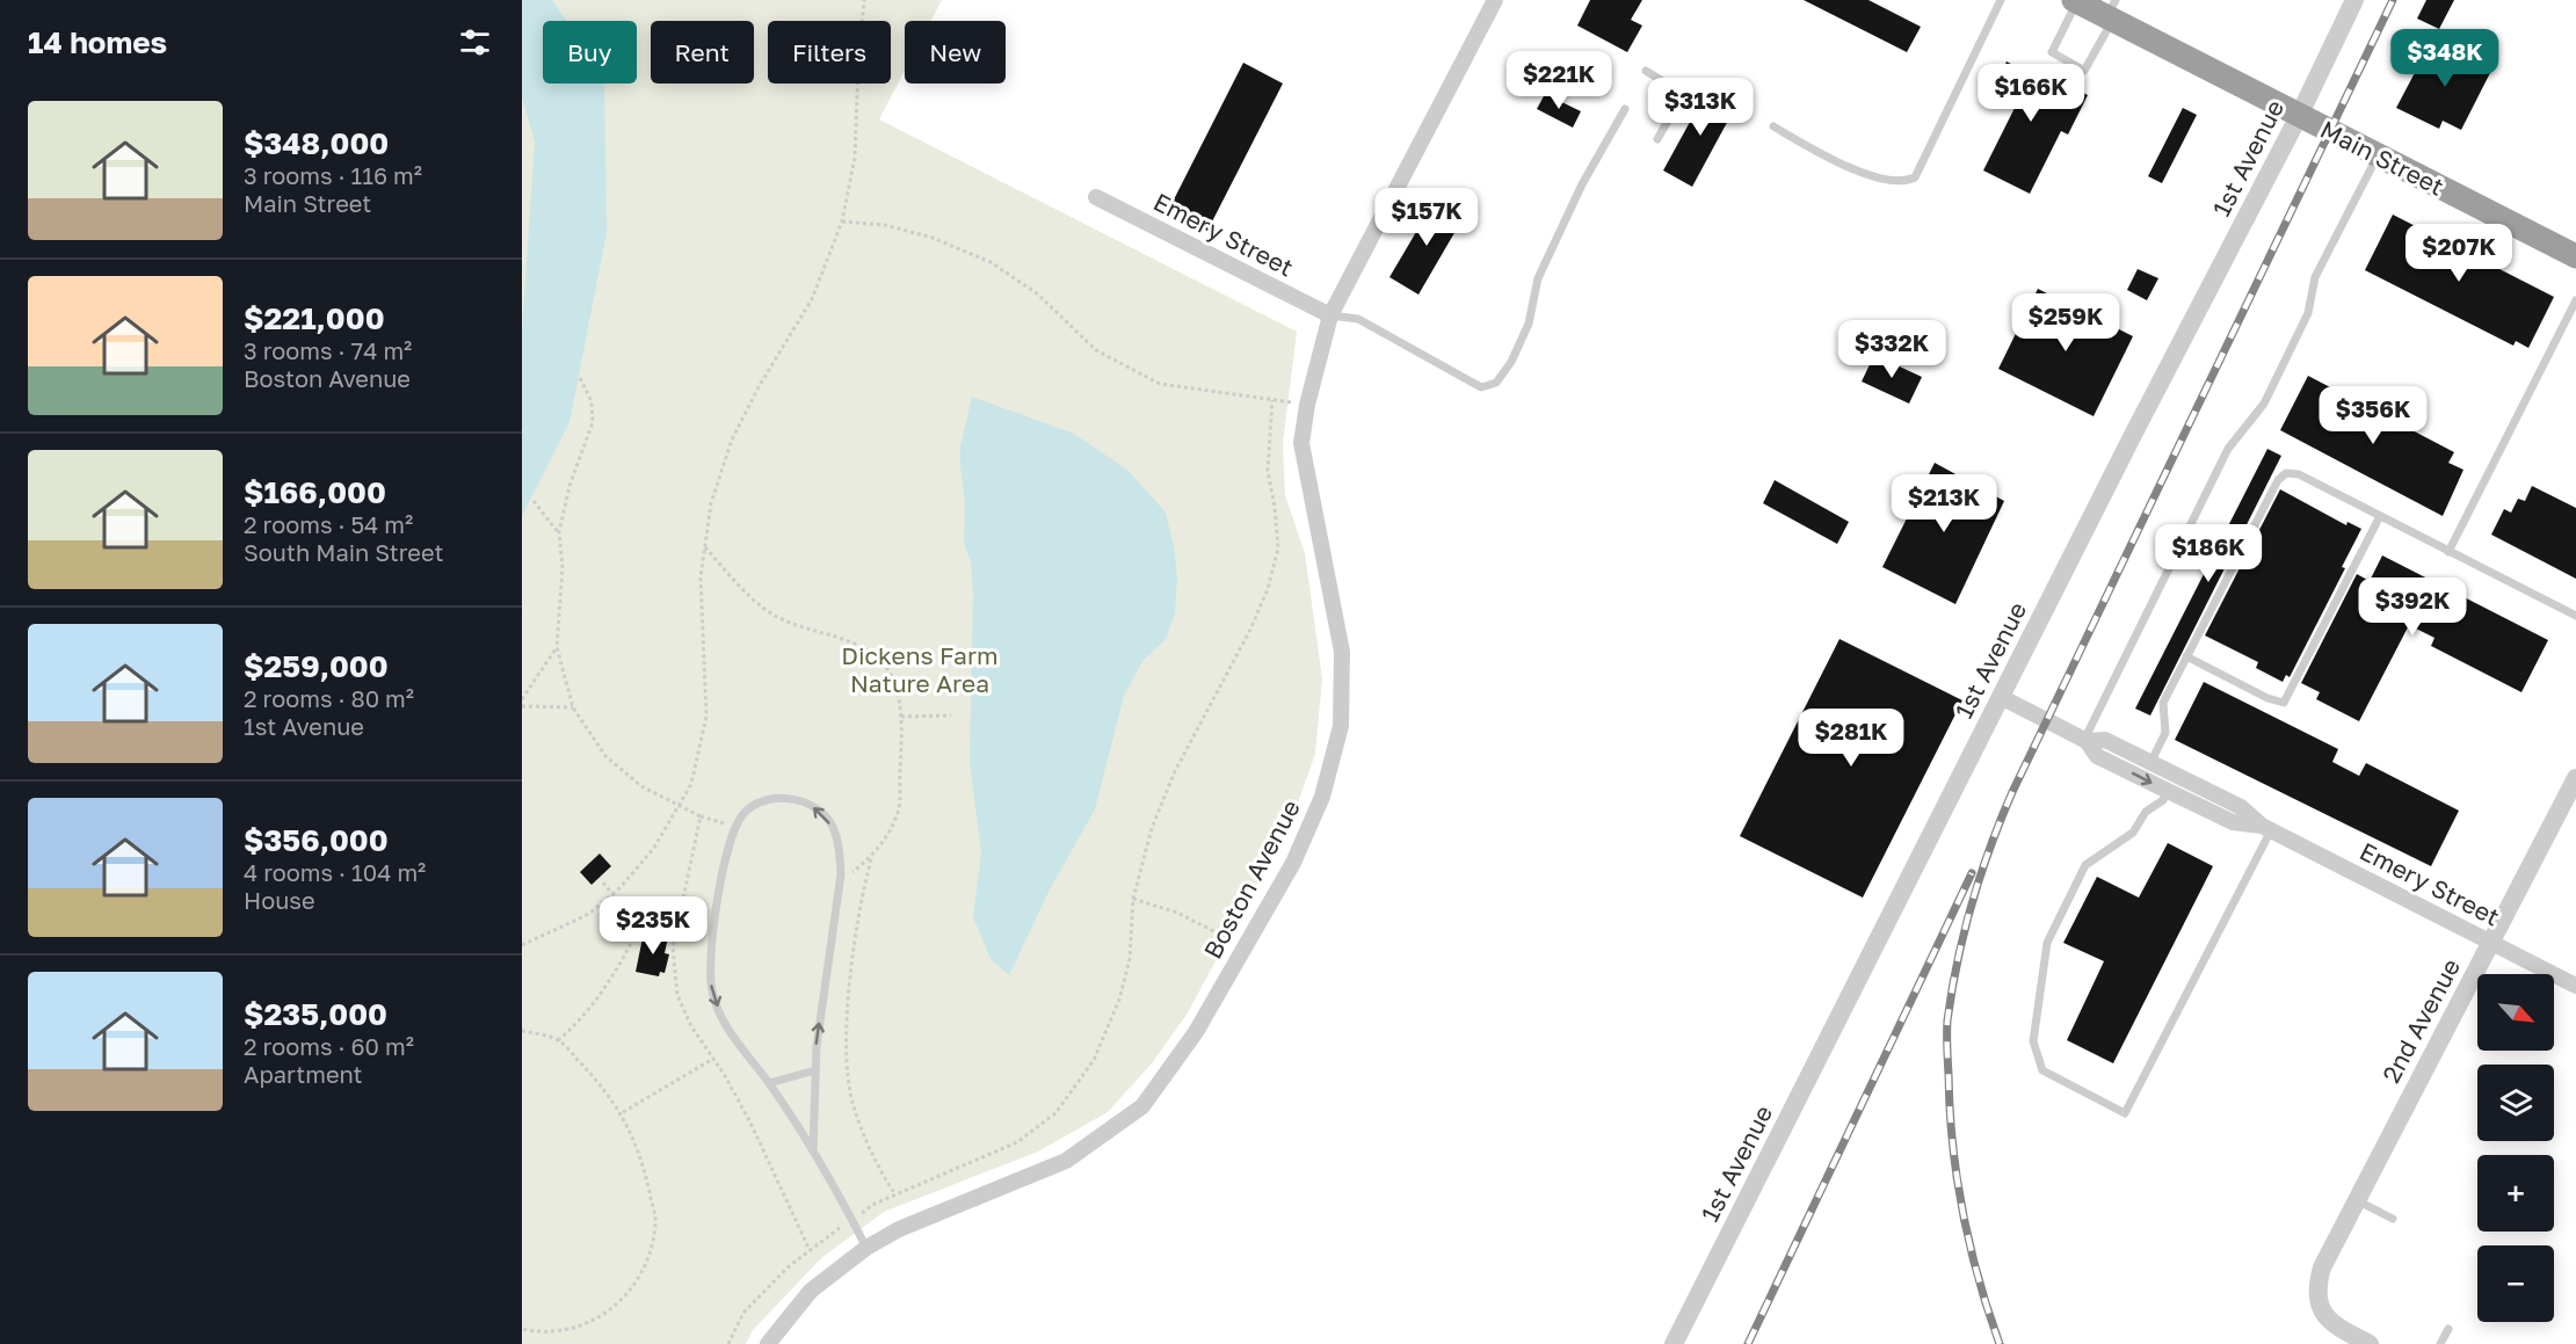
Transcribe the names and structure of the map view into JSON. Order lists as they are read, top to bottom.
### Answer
{
  "streets": {
    "highway": ["Main Street"],
    "street": [
      "1st Avenue",
      "Emery Street",
      "Boston Avenue",
      "2nd Avenue"
    ]
  },
  "crossings": [
    ["1st Avenue", "Main Street"],
    ["1st Avenue", "Emery Street"],
    ["Emery Street", "Boston Avenue"],
    ["Emery Street", "2nd Avenue"]
  ],
  "parks": ["Dickens Farm Nature Area"],
  "north": "bottom right",
  "page": {
    "heading": "14 homes",
    "chip": [
      "Buy",
      "Rent",
      "Filters",
      "New"
    ],
    "price": [
      "$348K",
      "$221K",
      "$166K",
      "$313K",
      "$157K",
      "$207K",
      "$259K",
      "$332K",
      "$356K",
      "$213K",
      "$186K",
      "$392K",
      "$281K",
      "$235K"
    ],
    "list": [
      {
        "name": "$348,000",
        "note": "3 rooms · 116 m² · Main Street"
      },
      {
        "name": "$221,000",
        "note": "3 rooms · 74 m² · Boston Avenue"
      },
      {
        "name": "$166,000",
        "note": "2 rooms · 54 m² · South Main Street"
      },
      {
        "name": "$259,000",
        "note": "2 rooms · 80 m² · 1st Avenue"
      },
      {
        "name": "$356,000",
        "note": "4 rooms · 104 m² · House"
      },
      {
        "name": "$235,000",
        "note": "2 rooms · 60 m² · Apartment"
      }
    ],
    "map_buttons": ["+", "−"]
  }
}
